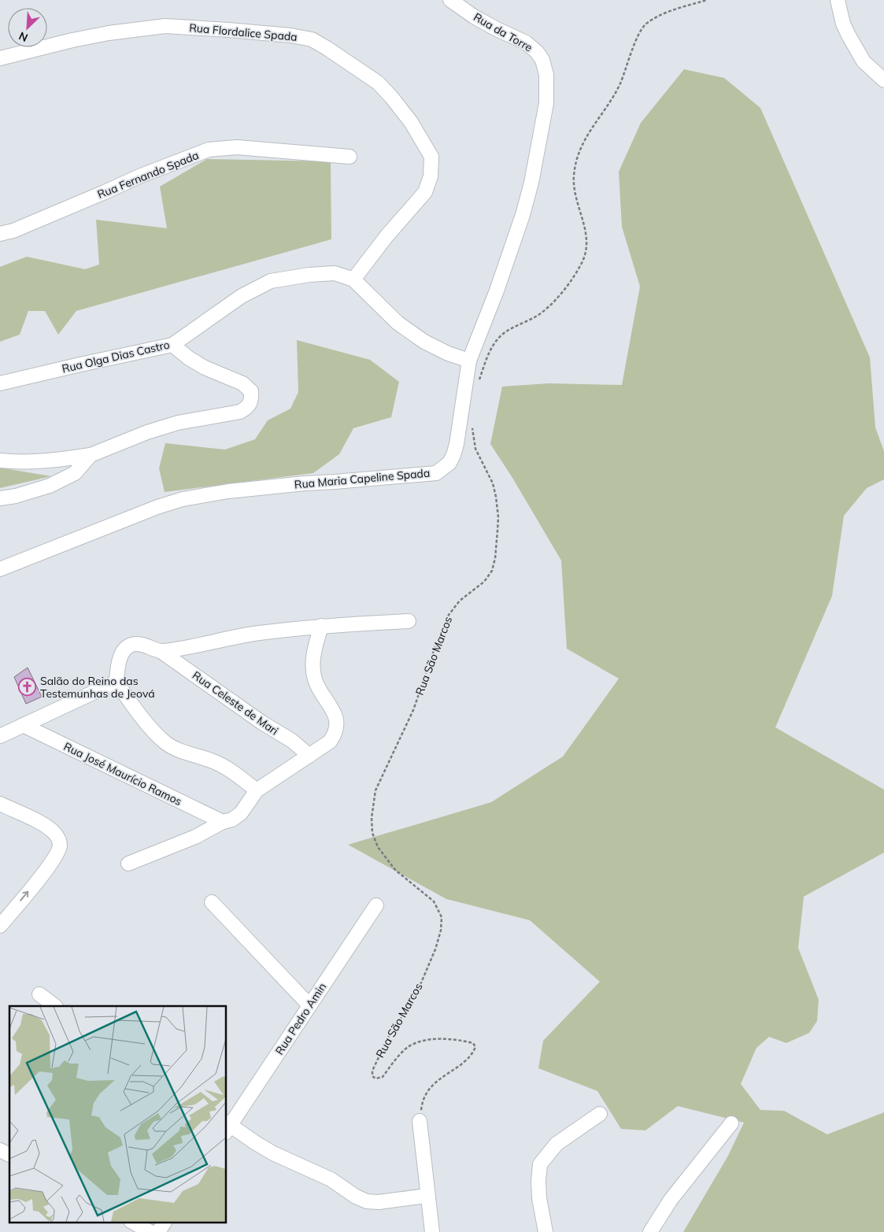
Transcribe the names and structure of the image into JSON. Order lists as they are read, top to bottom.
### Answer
{
  "streets": {
    "street": [
      "Rua Flordalice Spada",
      "Rua da Torre",
      "Rua Fernando Spada",
      "Rua Olga Dias Castro",
      "Rua Maria Capeline Spada",
      "Rua Celeste de Mari",
      "Rua José Maurício Ramos",
      "Rua Pedro Amin"
    ],
    "path": ["Rua São Marcos"]
  },
  "crossings": [
    ["Rua Flordalice Spada", "Rua Olga Dias Castro"],
    ["Rua da Torre", "Rua Maria Capeline Spada"],
    ["Rua Olga Dias Castro", "Rua Maria Capeline Spada"]
  ],
  "places": {
    "church": ["Salão do Reino das Testemunhas de Jeová"]
  },
  "north": "bottom left"
}
